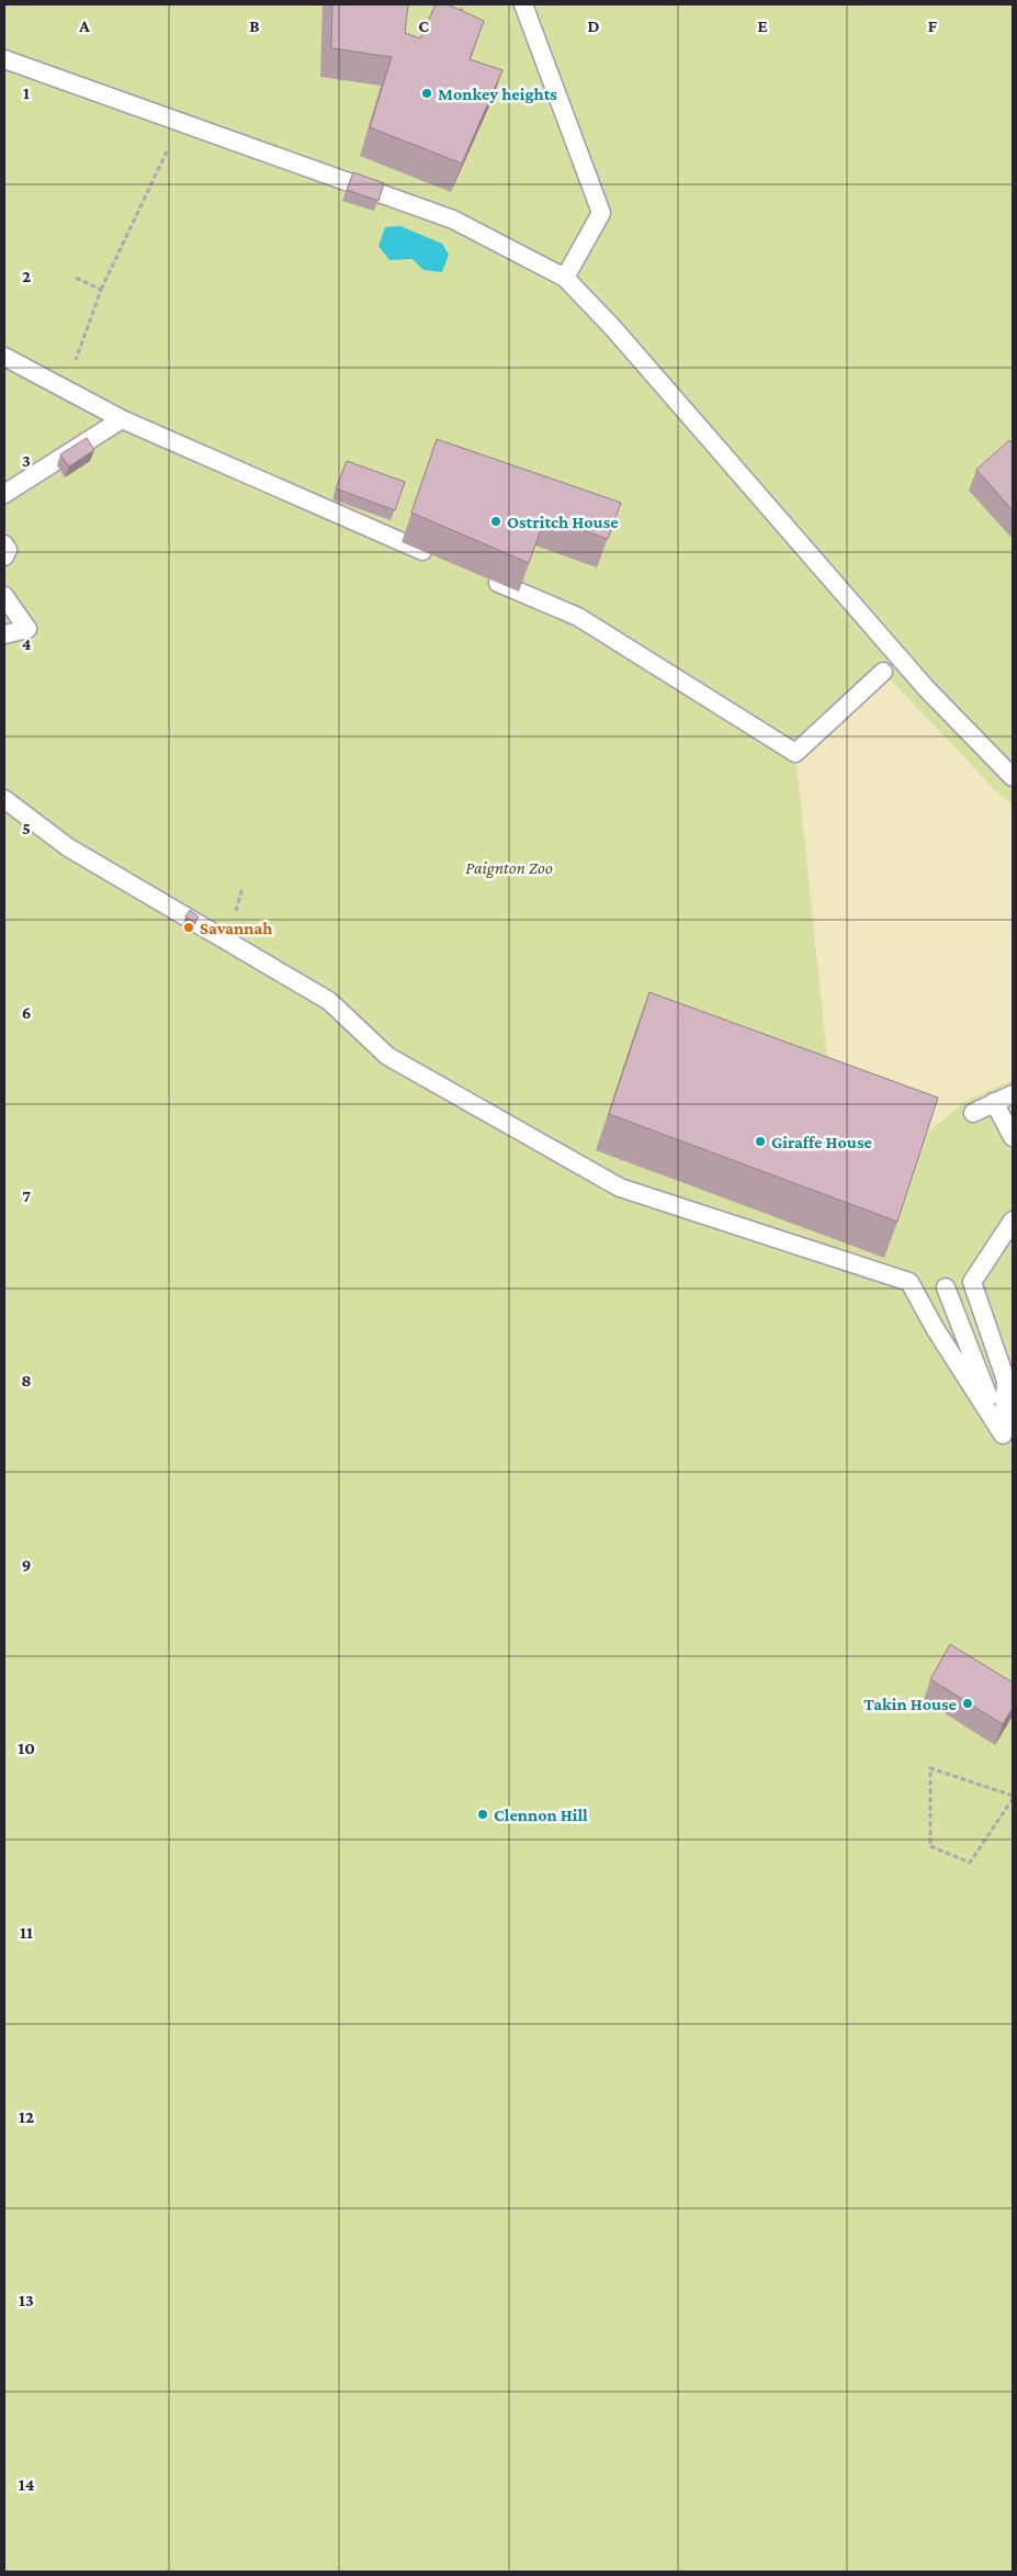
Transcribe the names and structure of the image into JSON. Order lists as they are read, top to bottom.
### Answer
{
  "parks": ["Paignton Zoo"],
  "places": [
    "Monkey heights",
    "Ostritch House",
    "Savannah",
    "Giraffe House",
    "Takin House",
    "Clennon Hill"
  ],
  "grid": {
    "columns": [
      "A",
      "B",
      "C",
      "D",
      "E",
      "F"
    ],
    "rows": [
      "1",
      "2",
      "3",
      "4",
      "5",
      "6",
      "7",
      "8",
      "9",
      "10",
      "11",
      "12",
      "13",
      "14"
    ]
  }
}
